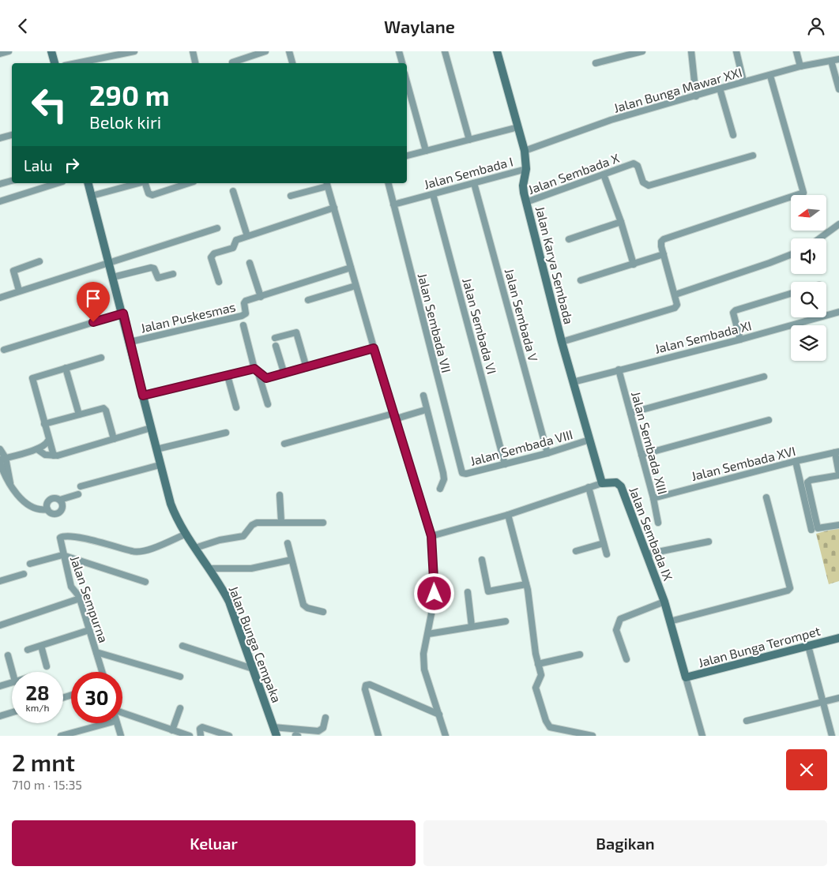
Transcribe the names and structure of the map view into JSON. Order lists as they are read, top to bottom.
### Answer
{
  "streets": {
    "street": [
      "Jalan Bunga Mawar XXI",
      "Jalan Sembada I",
      "Jalan Sembada X",
      "Jalan Karya Sembada",
      "Jalan Sembada V",
      "Jalan Puskesmas",
      "Jalan Sembada VII",
      "Jalan Sembada VI",
      "Jalan Sembada XI",
      "Jalan Sembada XIII",
      "Jalan Sembada VIII",
      "Jalan Sembada XVI",
      "Jalan Sembada IX",
      "Jalan Sempurna",
      "Jalan Bunga Cempaka",
      "Jalan Bunga Terompet"
    ]
  },
  "crossings": [
    ["Jalan Bunga Mawar XXI", "Jalan Karya Sembada"],
    ["Jalan Sembada I", "Jalan Karya Sembada"],
    ["Jalan Sembada I", "Jalan Sembada V"],
    ["Jalan Sembada I", "Jalan Sembada VII"],
    ["Jalan Sembada I", "Jalan Sembada VI"],
    ["Jalan Sembada X", "Jalan Karya Sembada"],
    ["Jalan Karya Sembada", "Jalan Sembada XI"],
    ["Jalan Karya Sembada", "Jalan Sembada VIII"],
    ["Jalan Karya Sembada", "Jalan Sembada IX"],
    ["Jalan Sembada V", "Jalan Sembada VIII"],
    ["Jalan Puskesmas", "Jalan Bunga Cempaka"],
    ["Jalan Sembada VII", "Jalan Sembada VIII"],
    ["Jalan Sembada VI", "Jalan Sembada VIII"],
    ["Jalan Sembada XI", "Jalan Sembada XIII"],
    ["Jalan Sembada XIII", "Jalan Sembada XVI"],
    ["Jalan Sembada IX", "Jalan Bunga Terompet"],
    ["Jalan Sempurna", "Jalan Bunga Cempaka"]
  ],
  "north": "left",
  "page": {
    "header": "Waylane",
    "turn": ["290 m", "Belok kiri"],
    "then": "Lalu",
    "speed": "28 km/h",
    "limit": "30",
    "heading": ["2 mnt", "710 m · 15:35"],
    "buttons": ["Keluar", "Bagikan"]
  }
}
